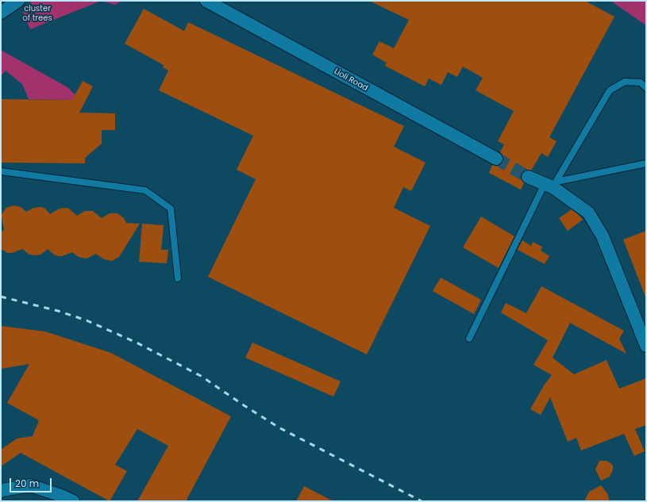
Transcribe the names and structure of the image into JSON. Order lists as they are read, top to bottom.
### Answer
{
  "streets": {
    "street": ["Lioli Road"]
  },
  "parks": ["cluster of trees"],
  "scale_bar": "20 m"
}
